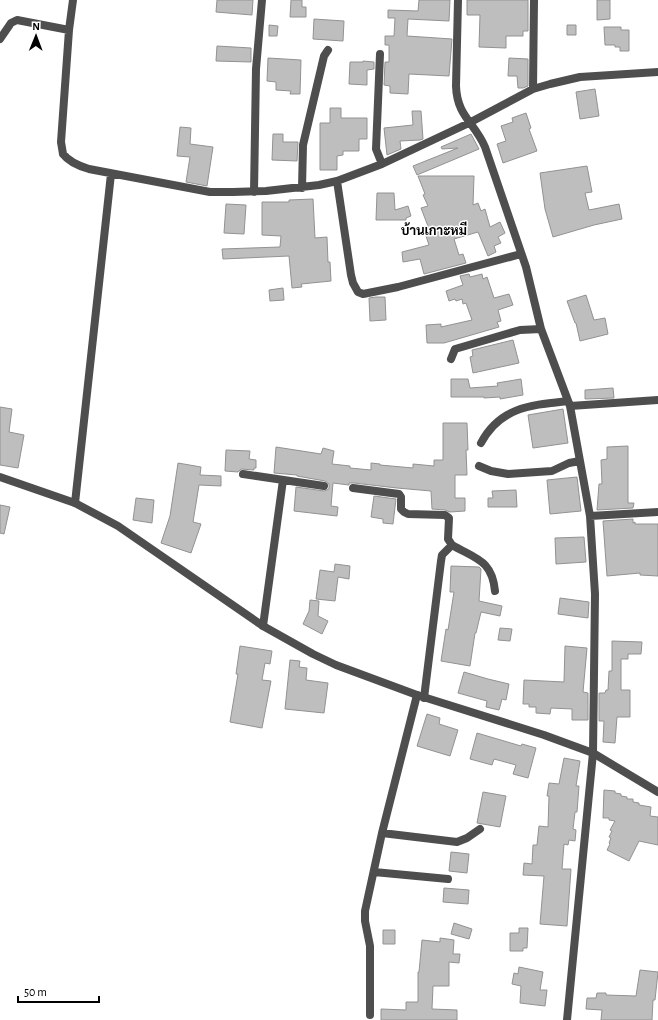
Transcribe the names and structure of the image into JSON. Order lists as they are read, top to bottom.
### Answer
{
  "districts": ["บ้านเกาะหมี"],
  "scale_bar": "50 m",
  "north": "top"
}
